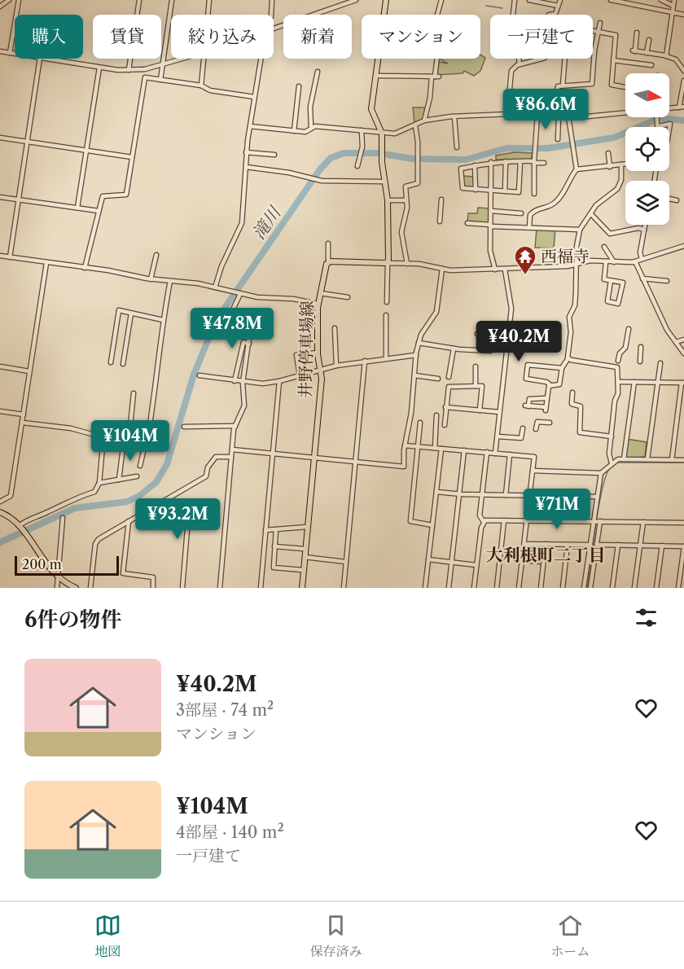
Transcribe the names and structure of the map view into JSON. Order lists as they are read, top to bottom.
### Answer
{
  "streets": {
    "main road": ["井野停車場線"]
  },
  "districts": ["大利根町二丁目"],
  "water": ["滝川"],
  "places": {
    "temple": ["西福寺"]
  },
  "scale_bar": "200 m",
  "north": "right",
  "page": {
    "chip": [
      "購入",
      "賃貸",
      "絞り込み",
      "新着",
      "マンション",
      "一戸建て"
    ],
    "price": [
      "¥86.6M",
      "¥47.8M",
      "¥40.2M",
      "¥104M",
      "¥71M",
      "¥93.2M"
    ],
    "scale": "200 m",
    "heading": "6件の物件",
    "list": [
      {
        "name": "¥40.2M",
        "note": "3部屋 · 74 m² · マンション"
      },
      {
        "name": "¥104M",
        "note": "4部屋 · 140 m² · 一戸建て"
      }
    ],
    "tabs": ["地図", "保存済み", "ホーム"]
  }
}
